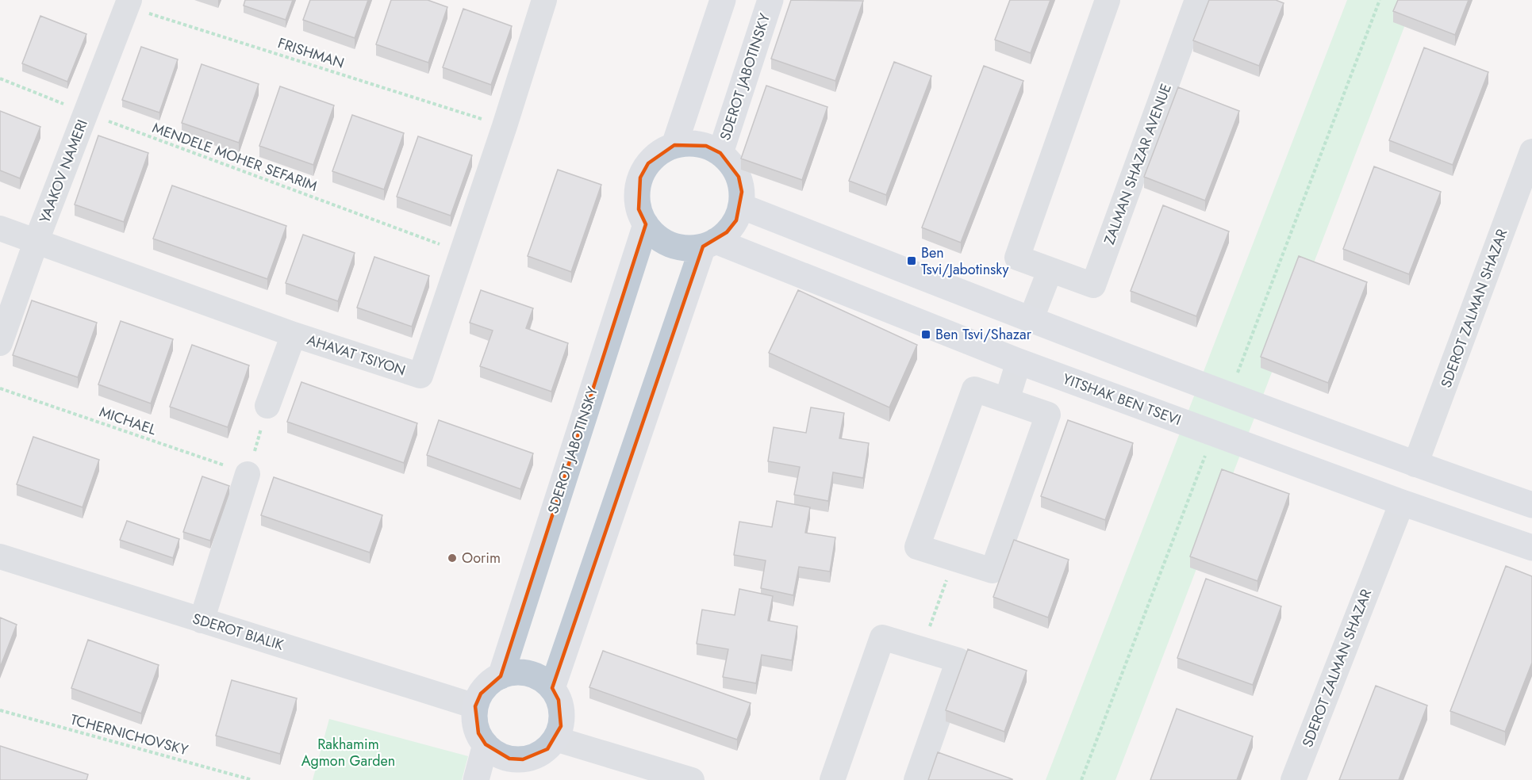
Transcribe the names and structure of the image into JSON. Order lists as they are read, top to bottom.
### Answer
{
  "streets": {
    "street": [
      "SDEROT JABOTINSKY",
      "ZALMAN SHAZAR AVENUE",
      "YAAKOV NAMERI",
      "SDEROT ZALMAN SHAZAR",
      "AHAVAT TSIYON",
      "YITSHAK BEN TSEVI",
      "SDEROT BIALIK"
    ],
    "path": [
      "FRISHMAN",
      "MENDELE MOHER SEFARIM",
      "MICHAEL",
      "TCHERNICHOVSKY"
    ]
  },
  "crossings": [
    ["FRISHMAN", "YAAKOV NAMERI"],
    ["FRISHMAN", "AHAVAT TSIYON"],
    ["SDEROT JABOTINSKY", "YITSHAK BEN TSEVI"],
    ["SDEROT JABOTINSKY", "SDEROT BIALIK"],
    ["MENDELE MOHER SEFARIM", "YAAKOV NAMERI"],
    ["MENDELE MOHER SEFARIM", "AHAVAT TSIYON"],
    ["YAAKOV NAMERI", "AHAVAT TSIYON"],
    ["SDEROT ZALMAN SHAZAR", "YITSHAK BEN TSEVI"]
  ],
  "parks": ["Rakhamim Agmon Garden"],
  "places": {
    "transit": ["Ben Tsvi/Jabotinsky", "Ben Tsvi/Shazar"],
    "other": ["Oorim"]
  }
}
